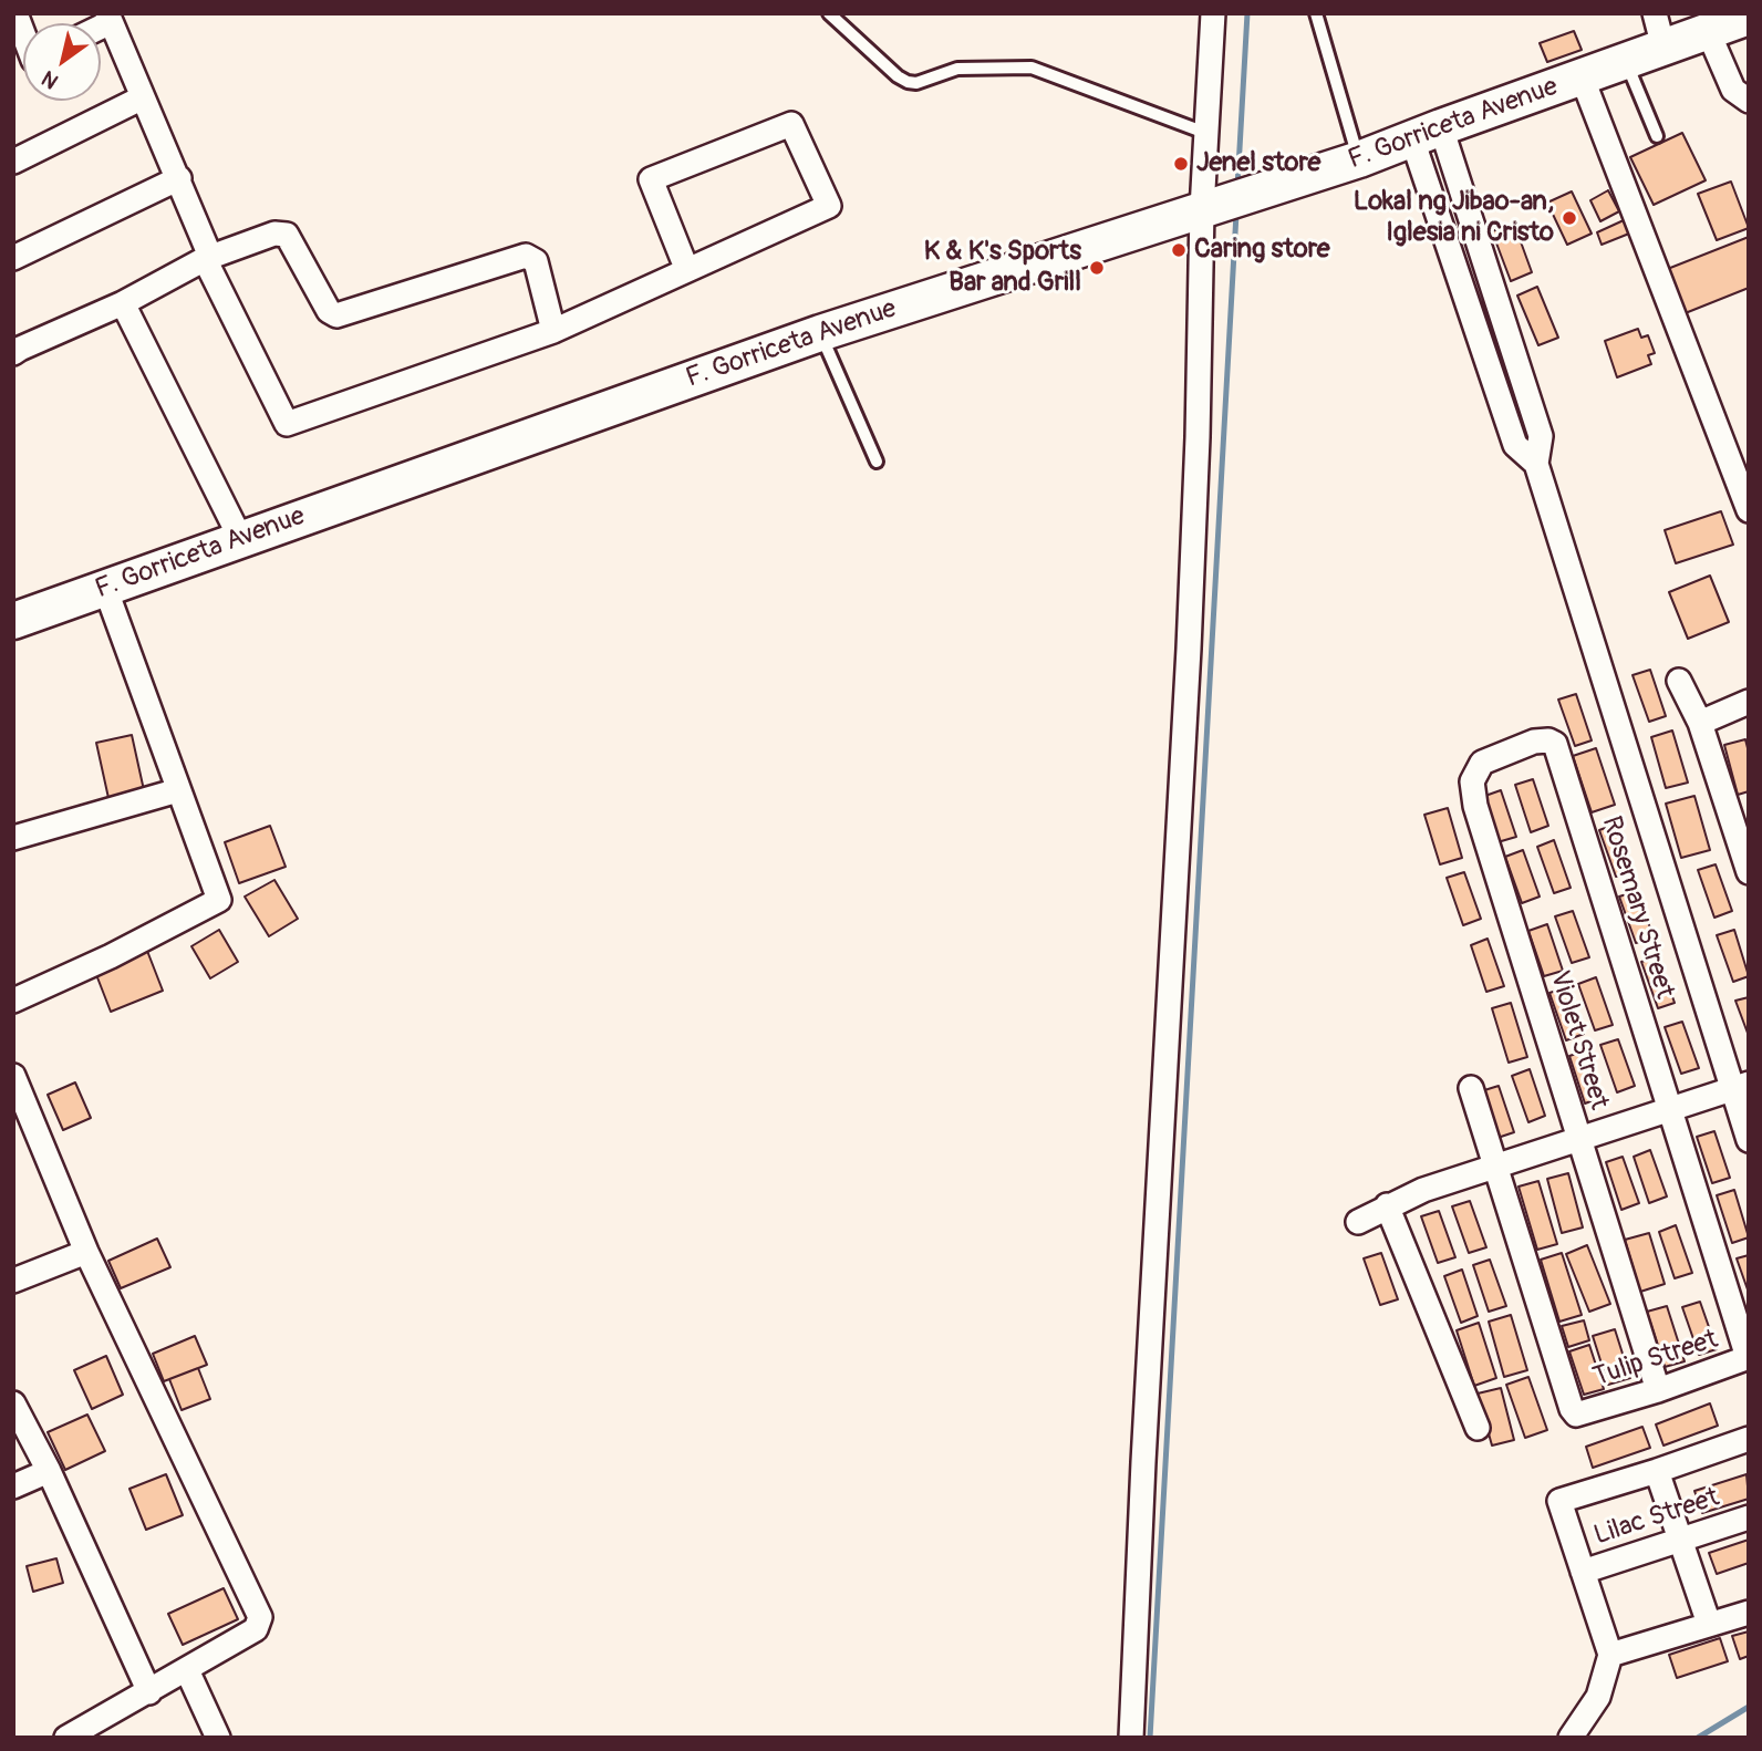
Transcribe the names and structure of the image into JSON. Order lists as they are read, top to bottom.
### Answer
{
  "streets": {
    "main road": ["F. Gorriceta Avenue"],
    "street": [
      "Rosemary Street",
      "Violet Street",
      "Tulip Street",
      "Lilac Street"
    ]
  },
  "crossings": [
    ["Rosemary Street", "Violet Street"],
    ["Rosemary Street", "Tulip Street"],
    ["Violet Street", "Tulip Street"]
  ],
  "places": [
    "Jenel store",
    "Lokal ng Jibao-an, Iglesia ni Cristo",
    "Caring store",
    "K & K's Sports Bar and Grill"
  ],
  "north": "bottom left"
}
